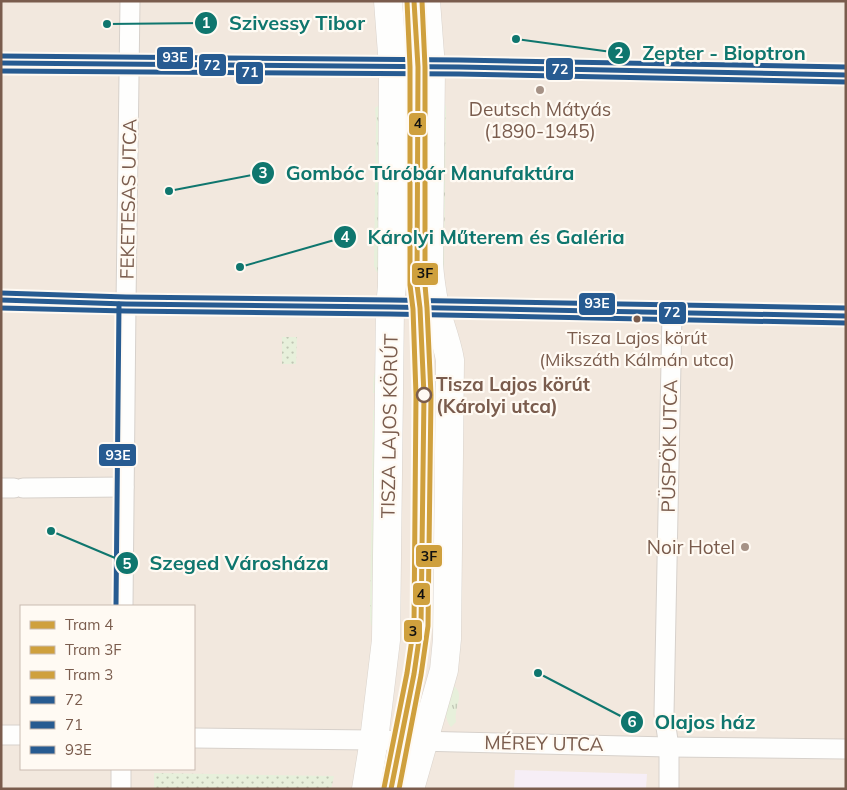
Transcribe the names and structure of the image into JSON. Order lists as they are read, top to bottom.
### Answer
{
  "streets": {
    "street": [
      "FEKETESAS UTCA",
      "TISZA LAJOS KÖRÚT",
      "PÜSPÖK UTCA",
      "MÉREY UTCA"
    ]
  },
  "crossings": [
    ["TISZA LAJOS KÖRÚT", "MÉREY UTCA"],
    ["PÜSPÖK UTCA", "MÉREY UTCA"]
  ],
  "places": [
    "Szivessy Tibor",
    "Zepter - Bioptron",
    "Deutsch Mátyás (1890-1945)",
    "Gombóc Túróbár Manufaktúra",
    "Károlyi Műterem és Galéria",
    "Tisza Lajos körút (Mikszáth Kálmán utca)",
    "Tisza Lajos körút (Károlyi utca)",
    "Szeged Városháza",
    "Noir Hotel",
    "Olajos ház"
  ],
  "lines": [
    "tram line 4",
    "tram line 3F",
    "tram line 3",
    "transit line 93E",
    "transit line 72",
    "transit line 71"
  ],
  "legend": [
    "Tram 4",
    "Tram 3F",
    "Tram 3",
    "72",
    "71",
    "93E"
  ]
}
